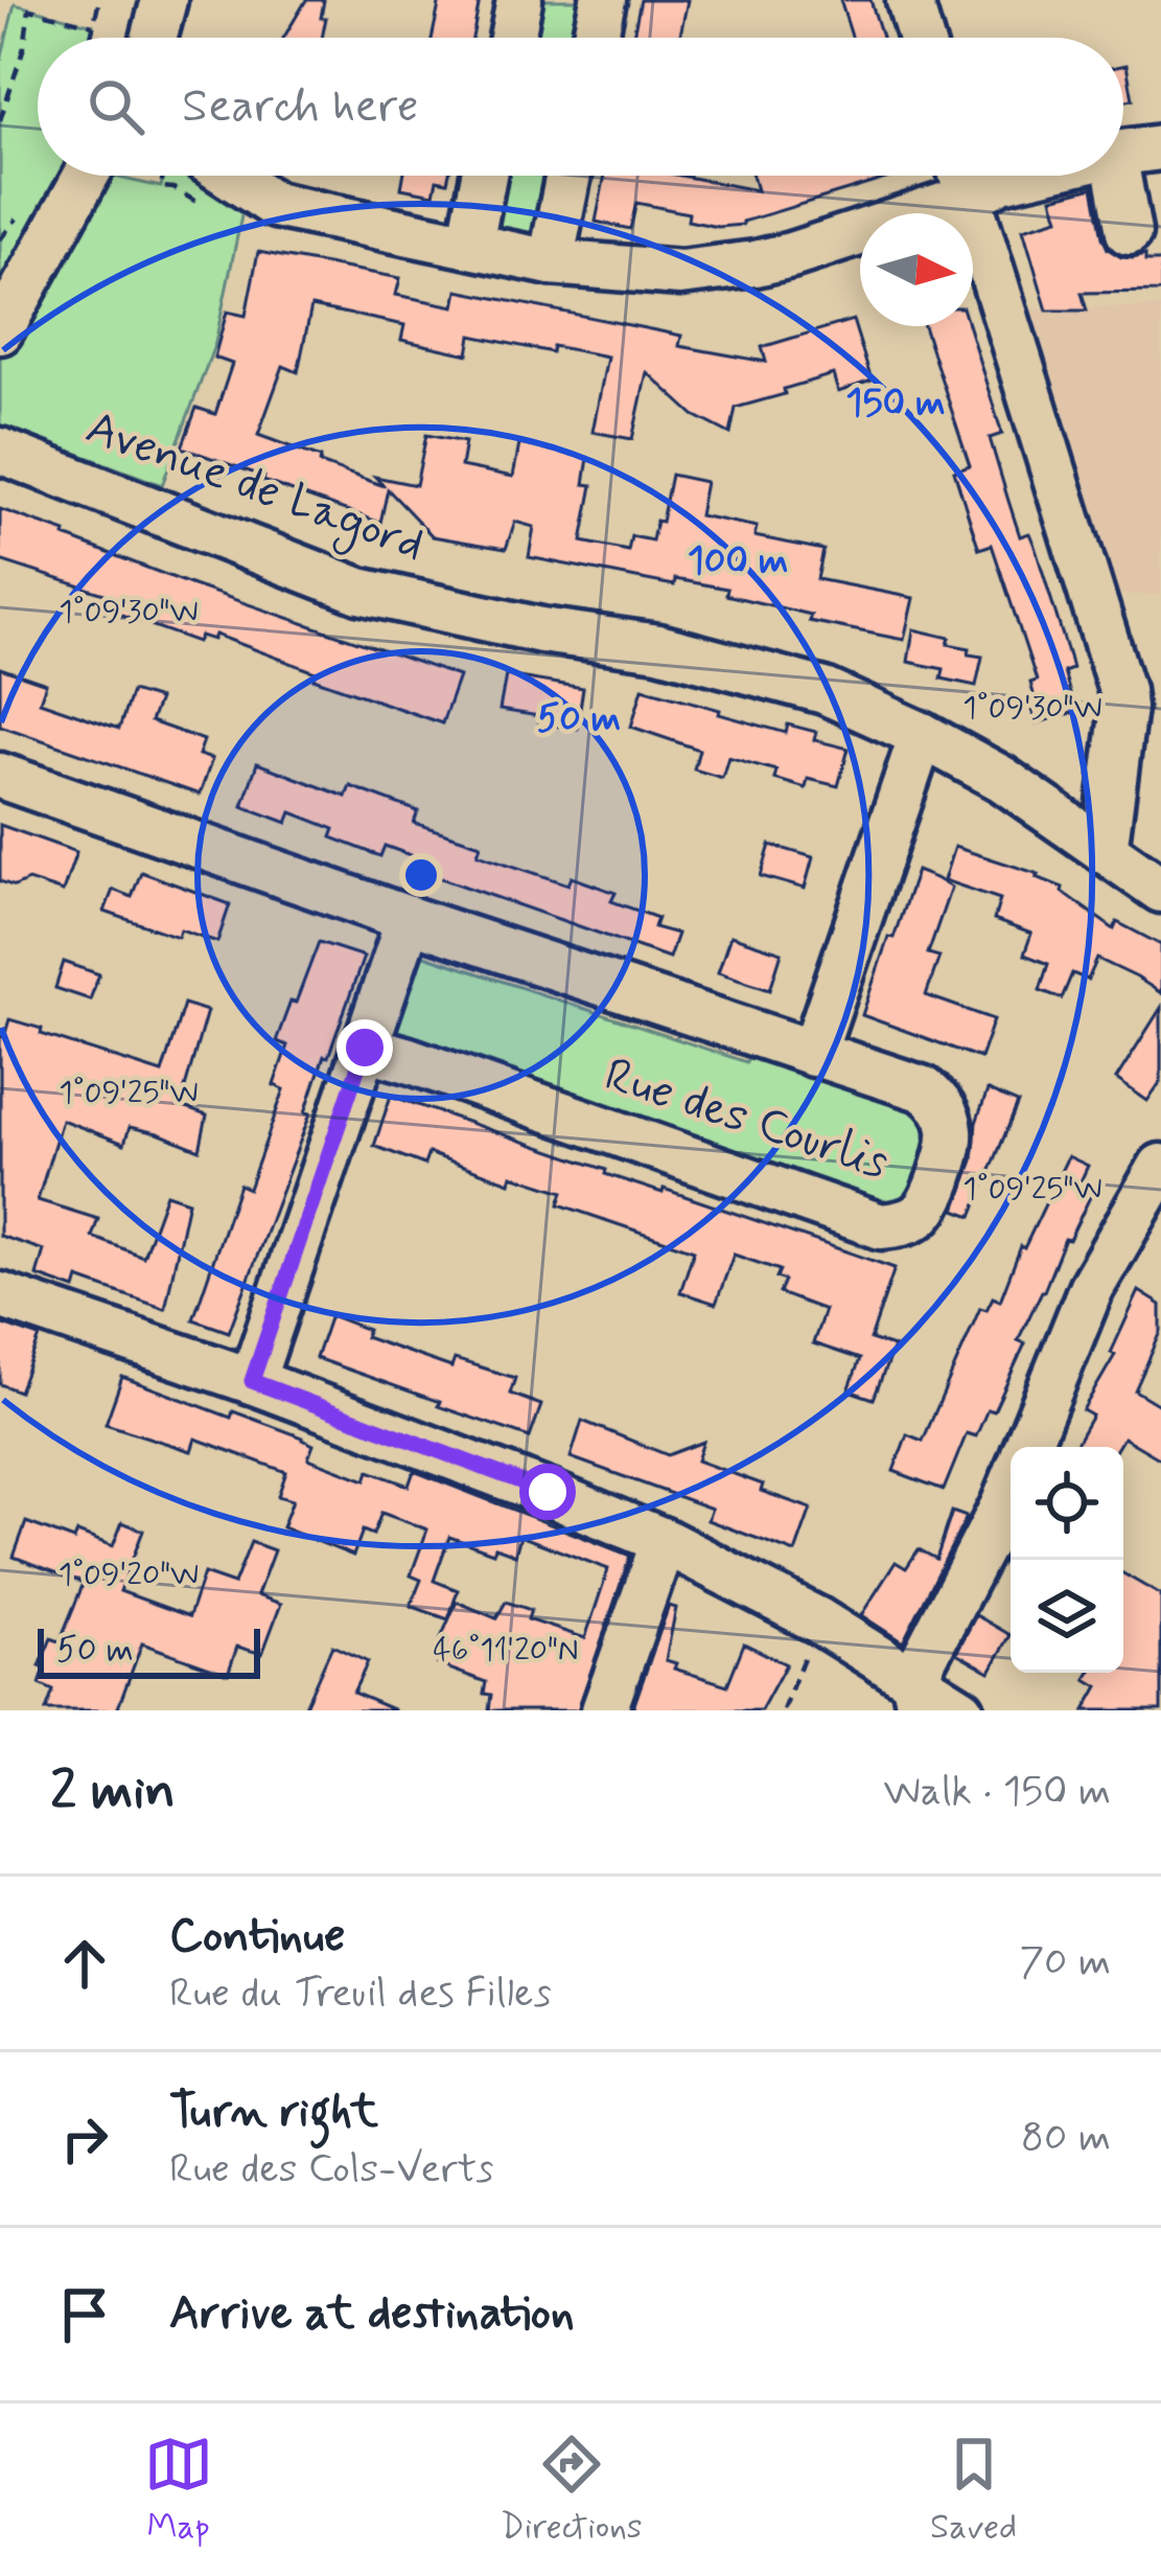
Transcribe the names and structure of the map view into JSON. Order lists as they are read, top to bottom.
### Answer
{
  "streets": {
    "street": ["Avenue de Lagord", "Rue des Courlis"]
  },
  "scale_bar": "50 m",
  "north": "right",
  "page": {
    "search": "Search here",
    "scale": "50 m",
    "heading": ["2 min", "Walk · 150 m"],
    "list": [
      ["Continue", "Rue du Treuil des Filles", "70 m"],
      ["Turn right", "Rue des Cols-Verts", "80 m"],
      "Arrive at destination"
    ],
    "nav": ["Map", "Directions", "Saved"]
  },
  "coordinates": [
    "1°09'30\"W",
    "1°09'25\"W",
    "1°09'20\"W",
    "46°11'20\"N"
  ],
  "rings": ["150 m", "100 m", "50 m"]
}
